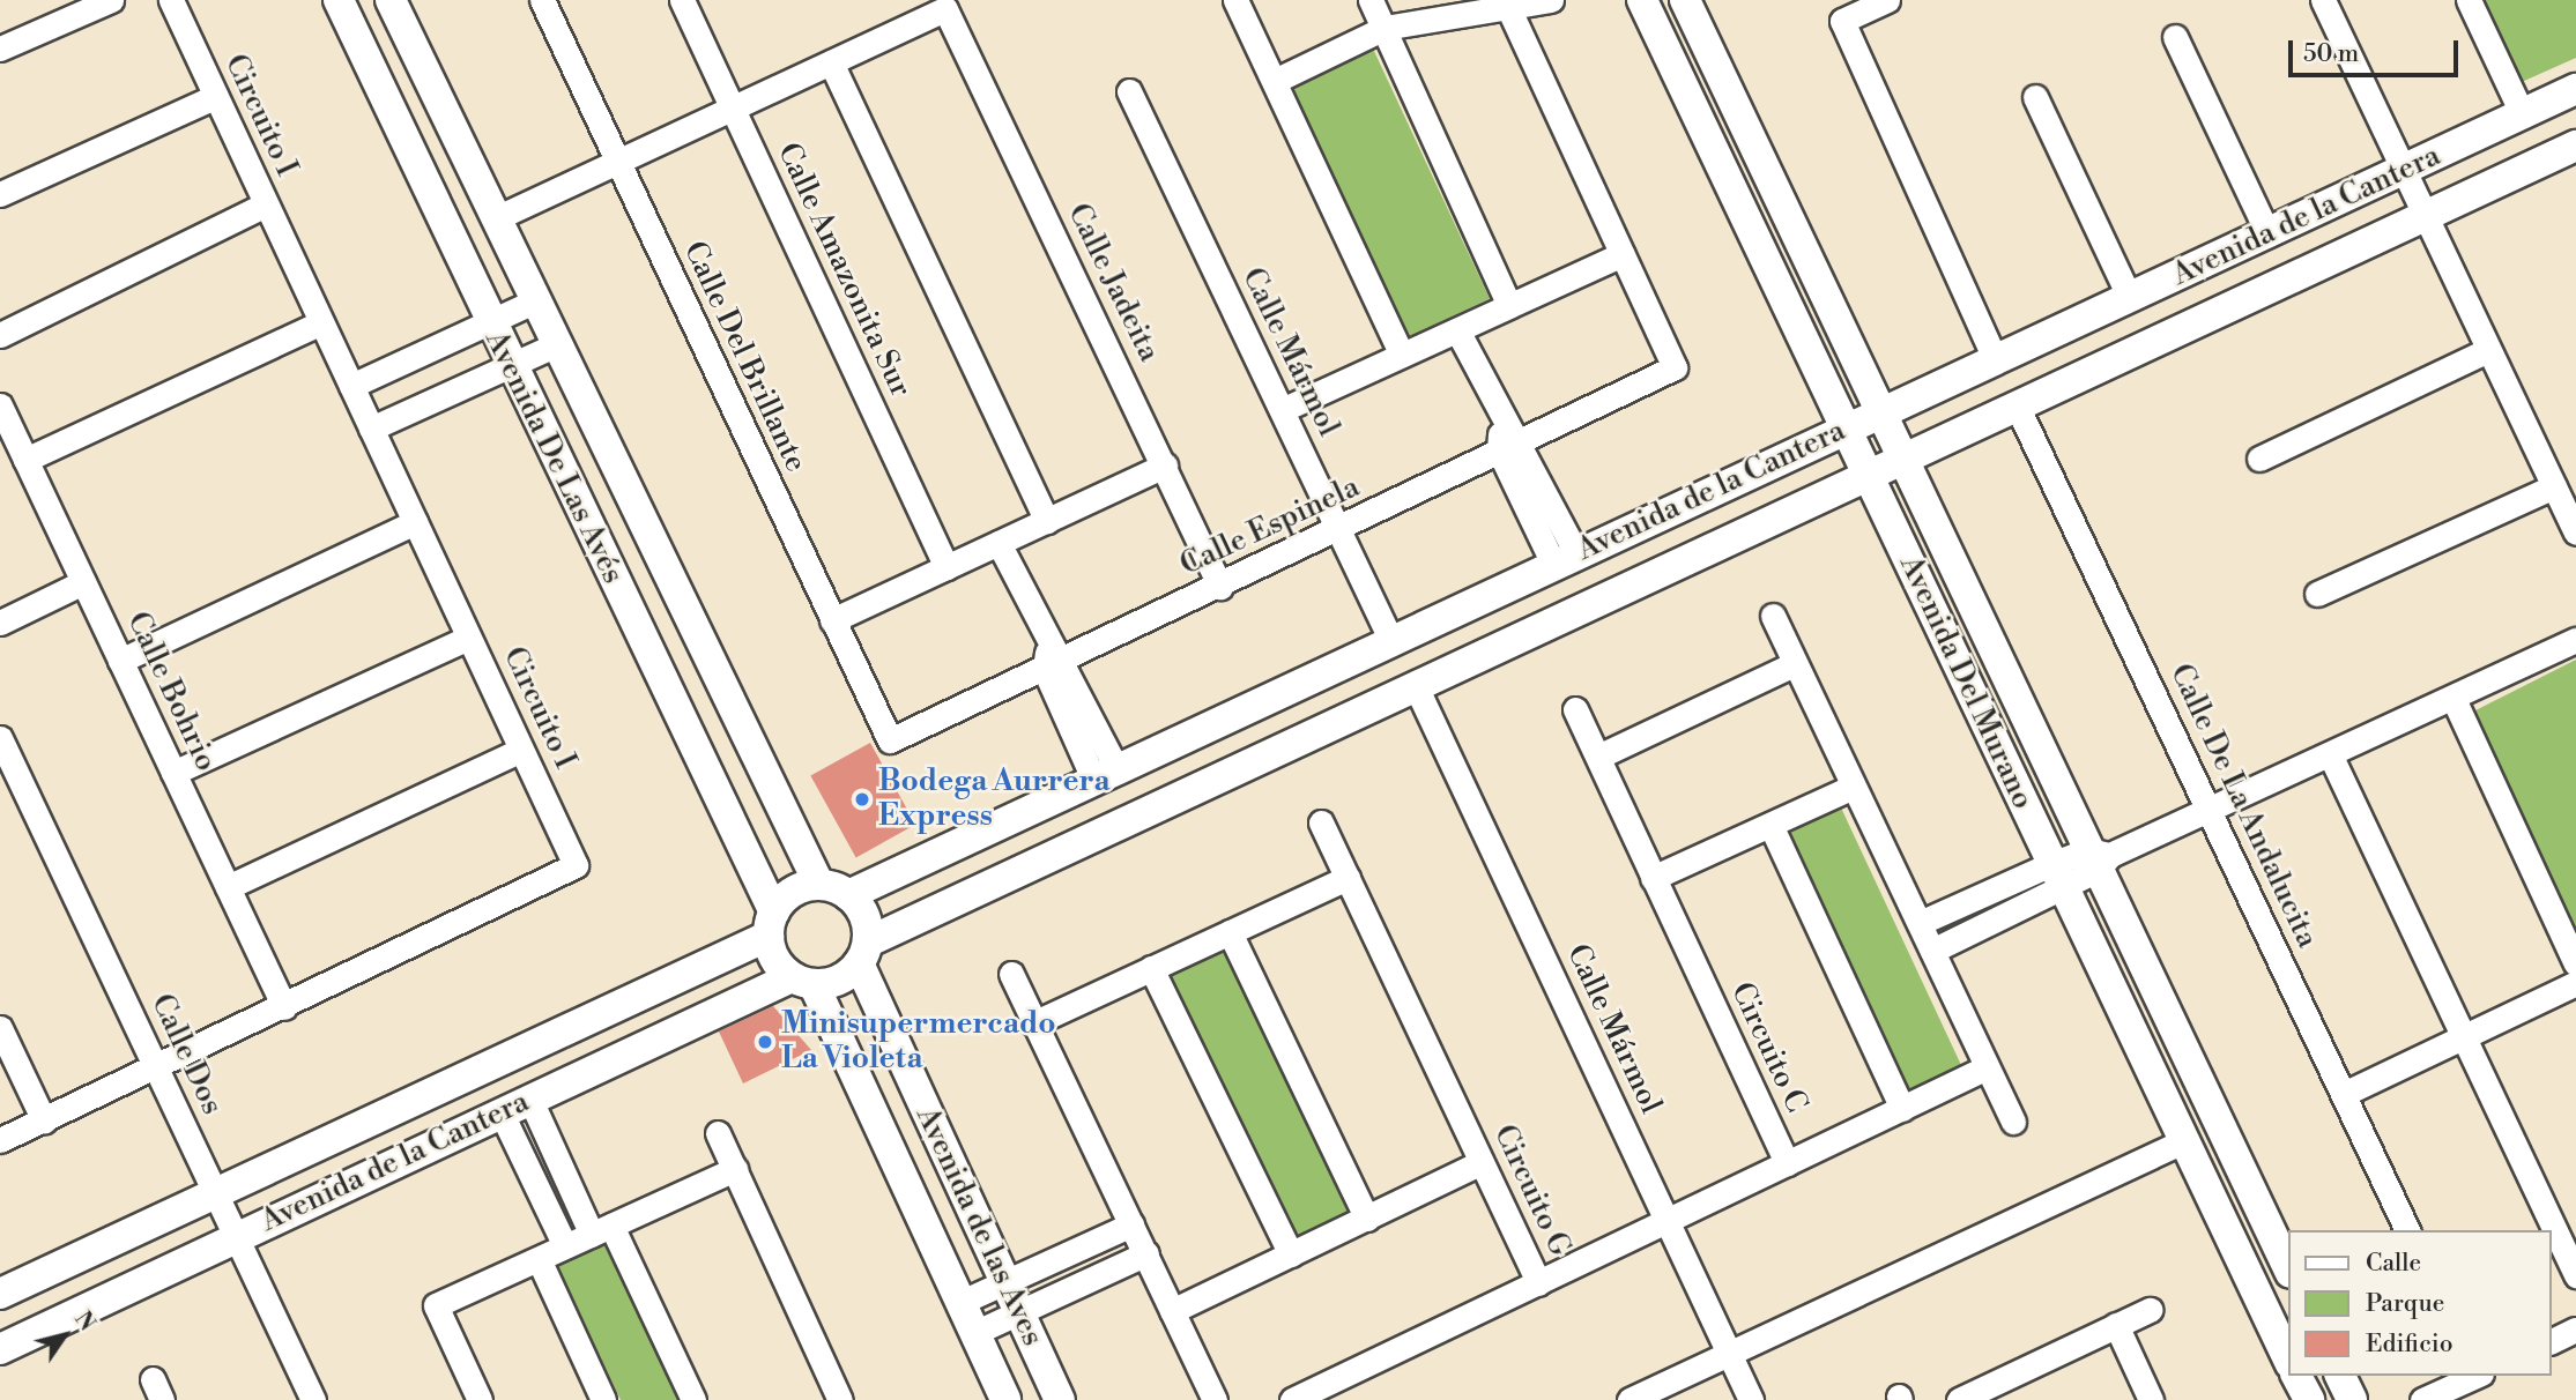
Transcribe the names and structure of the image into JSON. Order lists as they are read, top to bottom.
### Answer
{
  "streets": {
    "street": [
      "Circuito I",
      "Avenida de la Cantera",
      "Calle Amazonita Sur",
      "Calle Jadeita",
      "Calle Mármol",
      "Calle Del Brillante",
      "Avenida De Las Avés",
      "Calle Espinela",
      "Avenida Del Murano",
      "Calle Bohrio",
      "Calle De La Andalucita",
      "Circuito C",
      "Calle Dos",
      "Circuito G",
      "Avenida de las Aves"
    ]
  },
  "crossings": [
    ["Circuito I", "Calle Bohrio"],
    ["Circuito I", "Calle Dos"],
    ["Avenida de la Cantera", "Calle Mármol"],
    ["Avenida de la Cantera", "Avenida De Las Avés"],
    ["Avenida de la Cantera", "Avenida Del Murano"],
    ["Avenida de la Cantera", "Calle De La Andalucita"],
    ["Avenida de la Cantera", "Calle Dos"],
    ["Avenida de la Cantera", "Avenida de las Aves"],
    ["Calle Jadeita", "Calle Espinela"],
    ["Calle Mármol", "Calle Espinela"],
    ["Calle Del Brillante", "Calle Espinela"],
    ["Avenida De Las Avés", "Avenida de las Aves"]
  ],
  "places": ["Bodega Aurrera Express", "Minisupermercado La Violeta"],
  "legend": ["Calle", "Parque", "Edificio"],
  "scale_bar": "50 m",
  "north": "top right"
}
